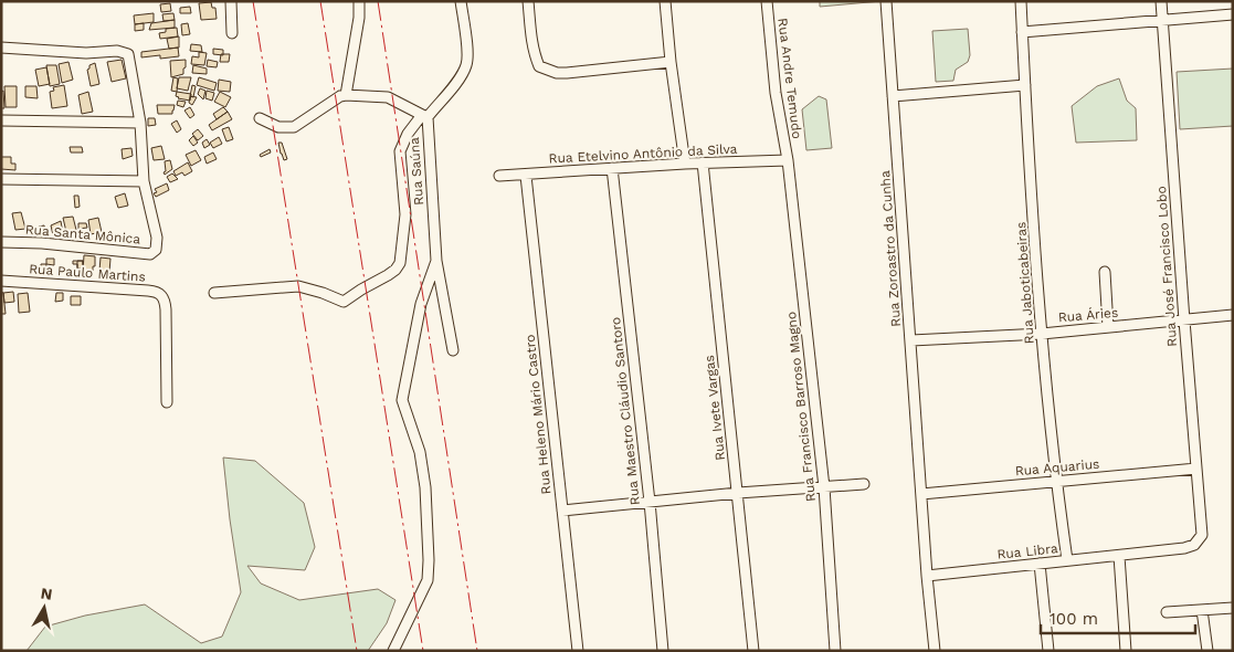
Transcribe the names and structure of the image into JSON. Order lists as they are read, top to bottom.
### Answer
{
  "streets": {
    "street": [
      "Rua Andre Temudo",
      "Rua Etelvino Antônio da Silva",
      "Rua Saúna",
      "Rua Santa Mônica",
      "Rua Zoroastro da Cunha",
      "Rua José Francisco Lobo",
      "Rua Paulo Martins",
      "Rua Jaboticabeiras",
      "Rua Áries",
      "Rua Francisco Barroso Magno",
      "Rua Ivete Vargas",
      "Rua Maestro Cláudio Santoro",
      "Rua Heleno Mário Castro",
      "Rua Aquarius",
      "Rua Libra"
    ]
  },
  "crossings": [
    ["Rua Andre Temudo", "Rua Etelvino Antônio da Silva"],
    ["Rua Andre Temudo", "Rua Francisco Barroso Magno"],
    ["Rua Etelvino Antônio da Silva", "Rua Francisco Barroso Magno"],
    ["Rua Etelvino Antônio da Silva", "Rua Ivete Vargas"],
    ["Rua Etelvino Antônio da Silva", "Rua Maestro Cláudio Santoro"],
    ["Rua Etelvino Antônio da Silva", "Rua Heleno Mário Castro"],
    ["Rua Zoroastro da Cunha", "Rua Áries"],
    ["Rua Zoroastro da Cunha", "Rua Aquarius"],
    ["Rua José Francisco Lobo", "Rua Áries"],
    ["Rua José Francisco Lobo", "Rua Aquarius"],
    ["Rua José Francisco Lobo", "Rua Libra"],
    ["Rua Jaboticabeiras", "Rua Áries"],
    ["Rua Jaboticabeiras", "Rua Aquarius"],
    ["Rua Jaboticabeiras", "Rua Libra"]
  ],
  "scale_bar": "100 m",
  "north": "top"
}
